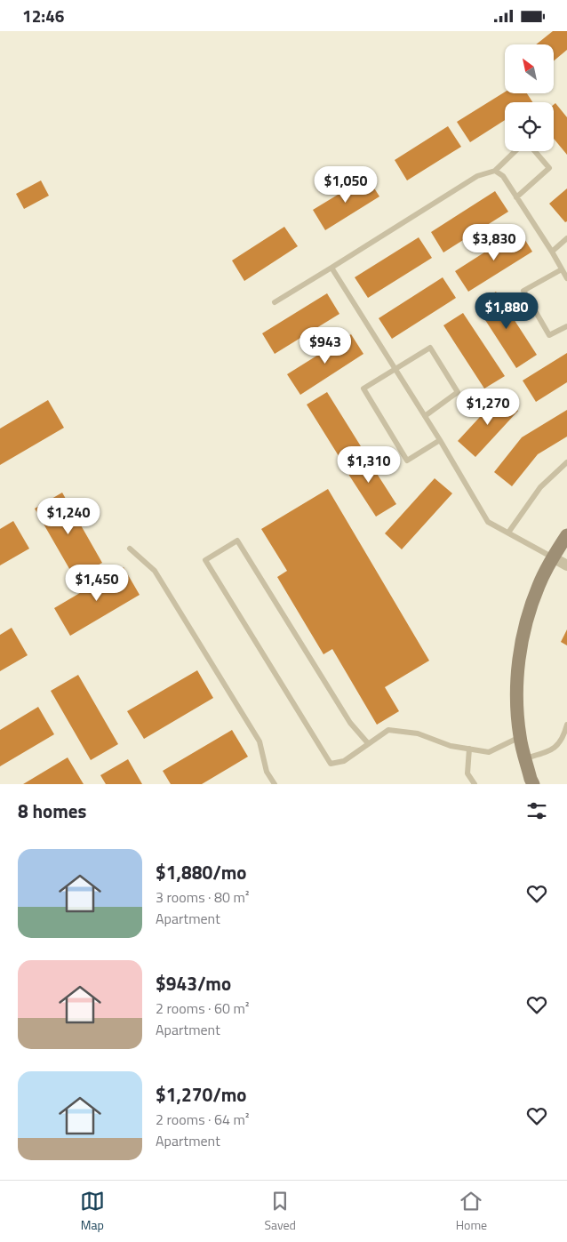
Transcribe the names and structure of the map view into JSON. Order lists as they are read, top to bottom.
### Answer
{
  "north": "top left",
  "page": {
    "status": "12:46",
    "price": [
      "$1,050",
      "$3,830",
      "$1,880",
      "$943",
      "$1,270",
      "$1,310",
      "$1,240",
      "$1,450"
    ],
    "heading": "8 homes",
    "list": [
      {
        "name": "$1,880/mo",
        "note": "3 rooms · 80 m² · Apartment"
      },
      {
        "name": "$943/mo",
        "note": "2 rooms · 60 m² · Apartment"
      },
      {
        "name": "$1,270/mo",
        "note": "2 rooms · 64 m² · Apartment"
      }
    ],
    "tabs": ["Map", "Saved", "Home"]
  }
}
